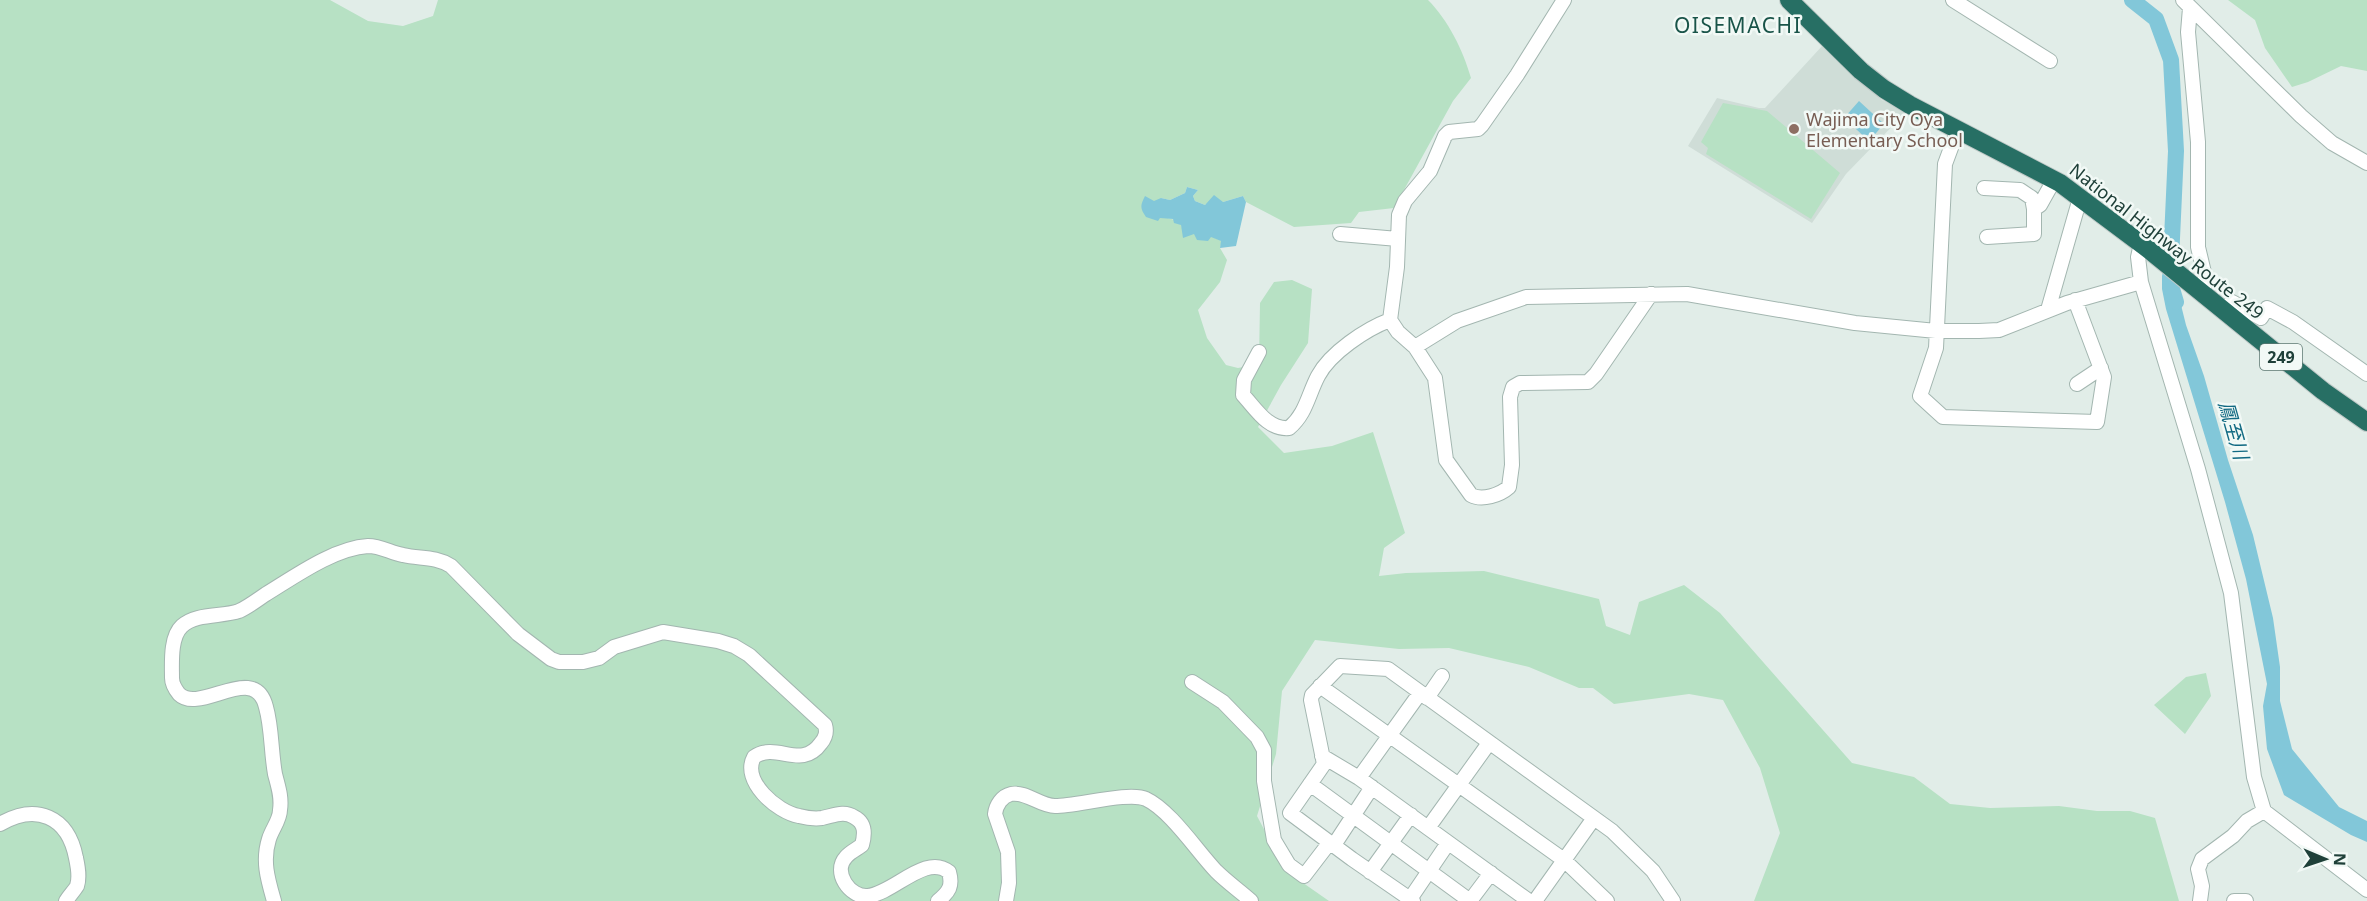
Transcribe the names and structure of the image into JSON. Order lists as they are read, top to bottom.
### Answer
{
  "streets": {
    "highway": ["National Highway Route 249", "249"]
  },
  "districts": ["OISEMACHI"],
  "water": ["鳳至川"],
  "places": ["Wajima City Oya Elementary School"],
  "north": "right"
}
